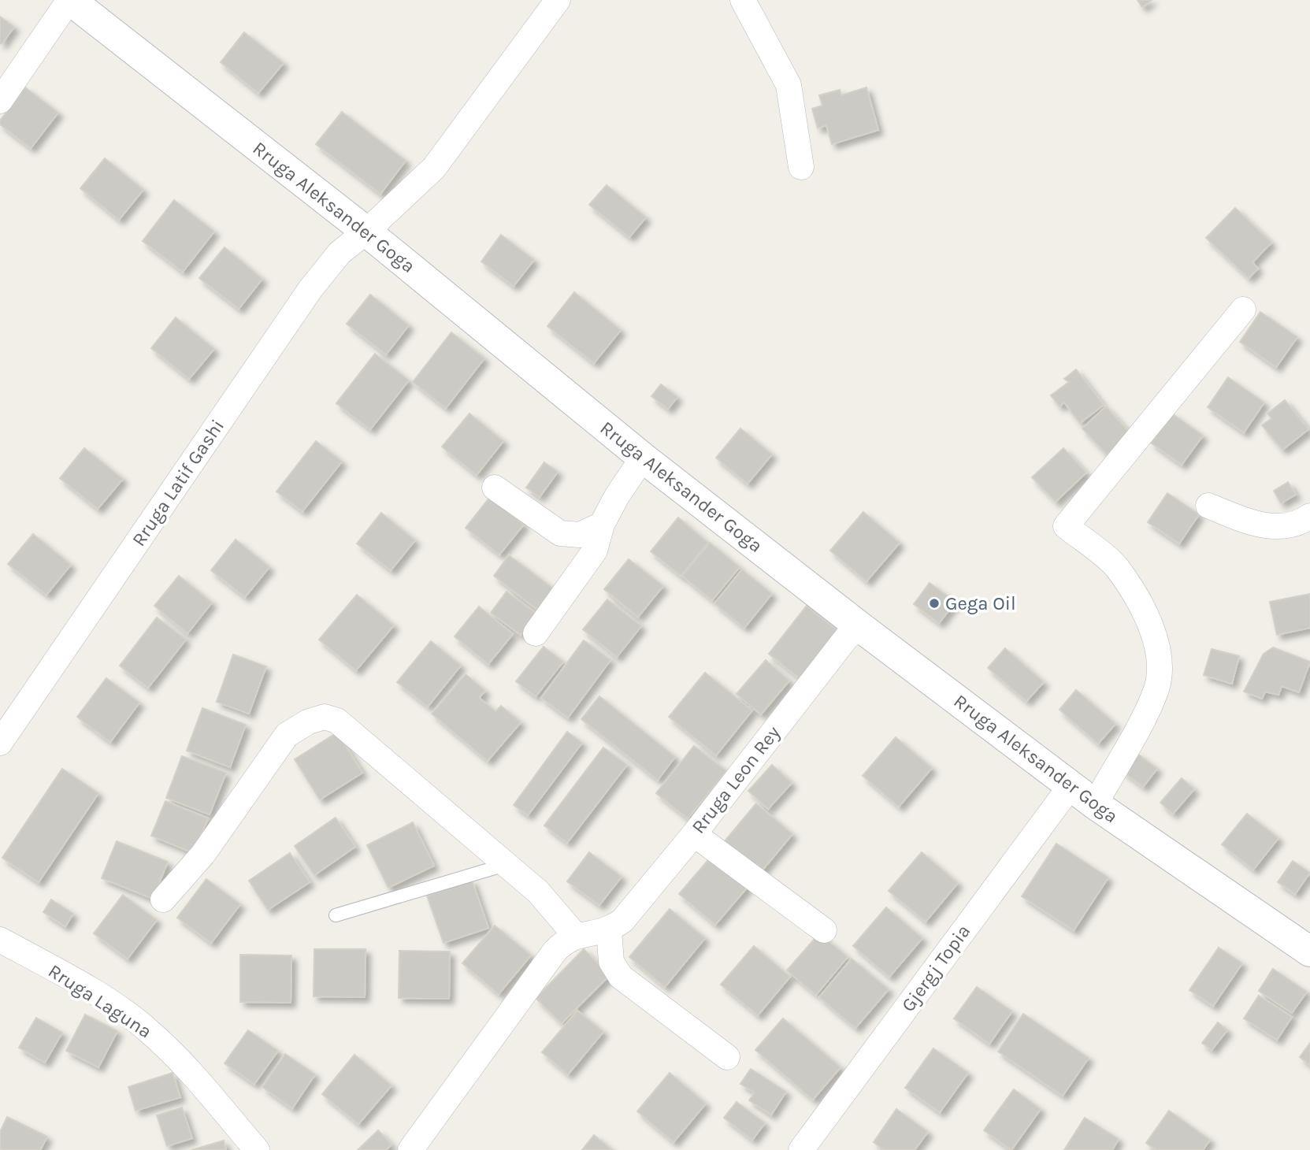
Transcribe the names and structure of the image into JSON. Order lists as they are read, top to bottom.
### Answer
{
  "streets": {
    "main road": ["Rruga Aleksander Goga"],
    "street": [
      "Rruga Latif Gashi",
      "Rruga Leon Rey",
      "Gjergj Topia",
      "Rruga Laguna"
    ]
  },
  "crossings": [
    ["Rruga Aleksander Goga", "Rruga Latif Gashi"],
    ["Rruga Aleksander Goga", "Rruga Leon Rey"],
    ["Rruga Aleksander Goga", "Gjergj Topia"]
  ],
  "places": ["Gega Oil"]
}
